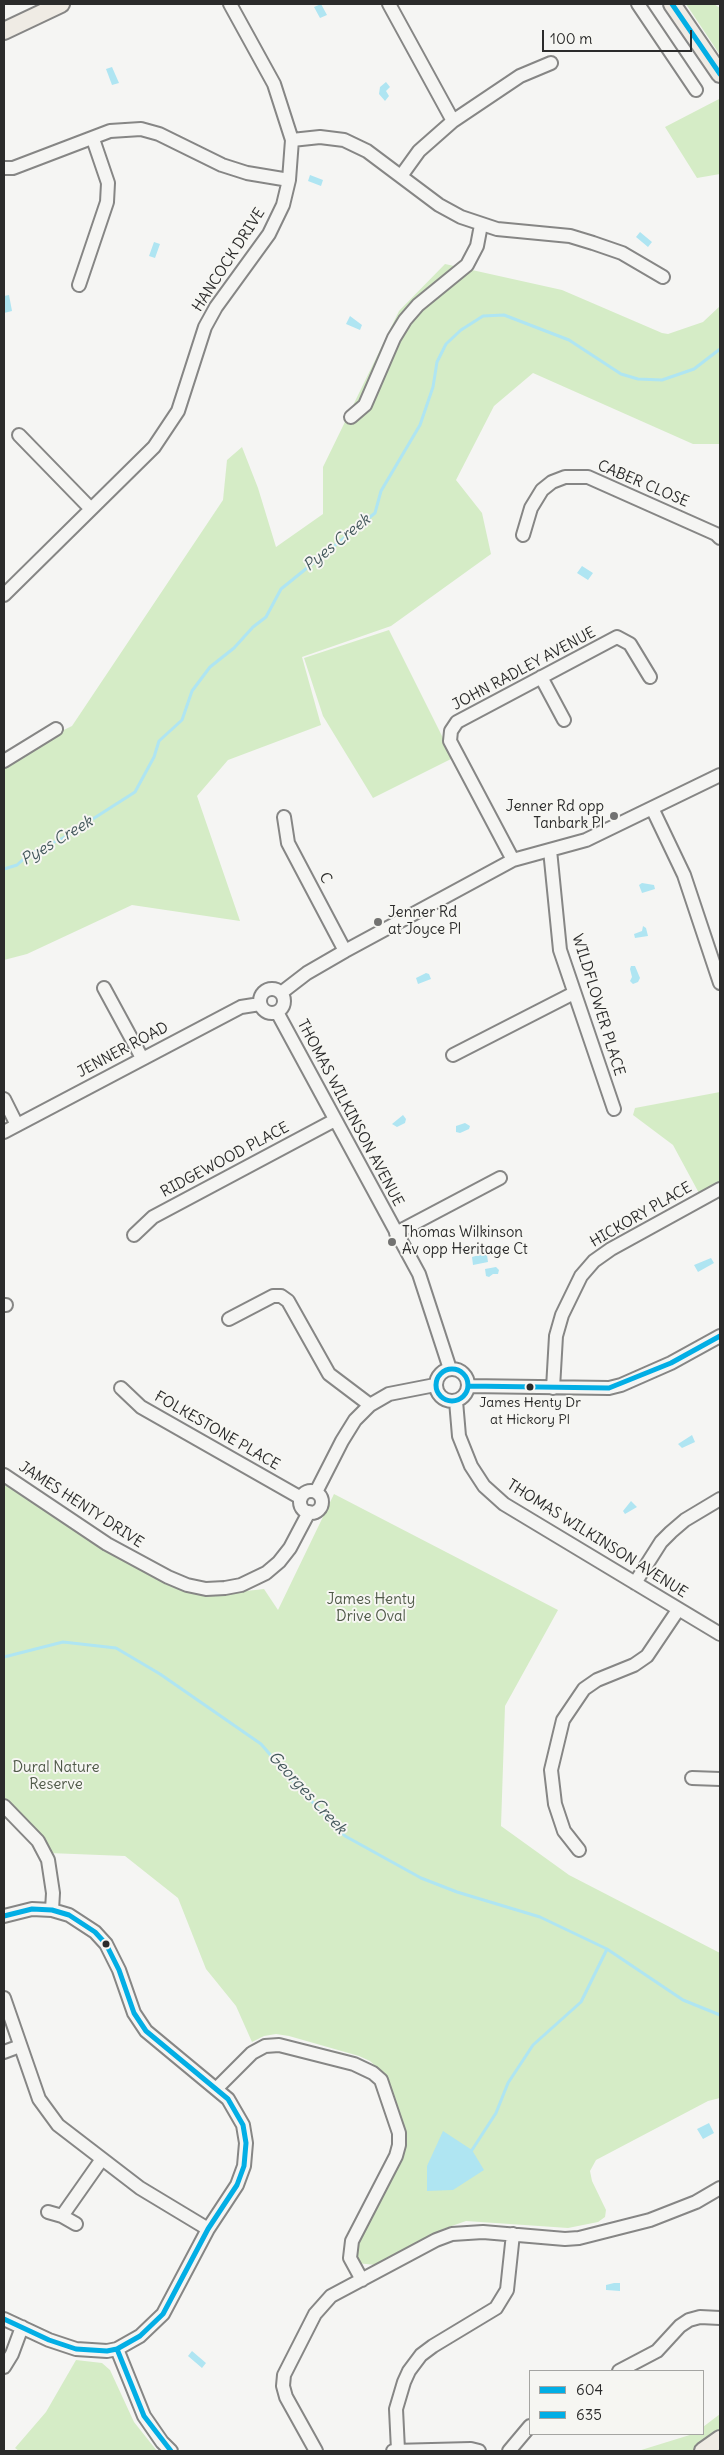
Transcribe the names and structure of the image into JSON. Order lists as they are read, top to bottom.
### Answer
{
  "streets": {
    "street": [
      "HANCOCK DRIVE",
      "CABER CLOSE",
      "JOHN RADLEY AVENUE",
      "C",
      "WILDFLOWER PLACE",
      "JENNER ROAD",
      "THOMAS WILKINSON AVENUE",
      "RIDGEWOOD PLACE",
      "HICKORY PLACE",
      "FOLKESTONE PLACE",
      "JAMES HENTY DRIVE"
    ]
  },
  "crossings": [
    ["JENNER ROAD", "THOMAS WILKINSON AVENUE"],
    ["THOMAS WILKINSON AVENUE", "RIDGEWOOD PLACE"],
    ["FOLKESTONE PLACE", "JAMES HENTY DRIVE"]
  ],
  "water": ["Pyes Creek", "Georges Creek"],
  "parks": ["James Henty Drive Oval", "Dural Nature Reserve"],
  "places": [
    "Jenner Rd opp Tanbark Pl",
    "Jenner Rd at Joyce Pl",
    "Thomas Wilkinson Av opp Heritage Ct",
    "James Henty Dr at Hickory Pl"
  ],
  "lines": ["transit line 635", "transit line 604"],
  "legend": ["604", "635"],
  "scale_bar": "100 m"
}
